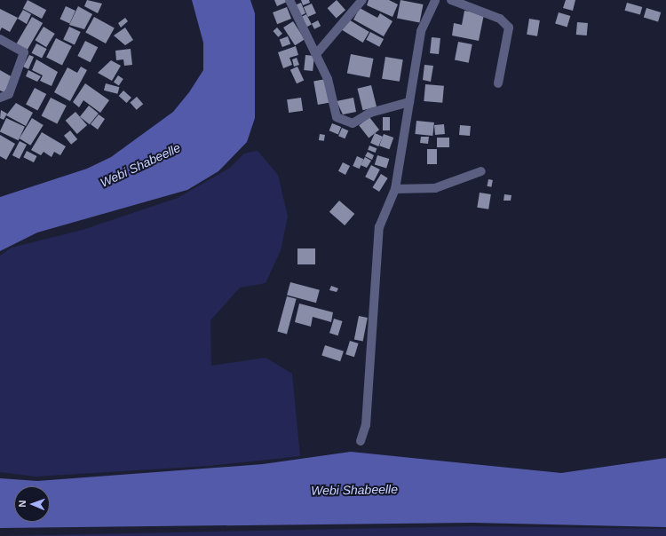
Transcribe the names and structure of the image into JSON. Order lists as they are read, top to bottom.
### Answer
{
  "water": ["Webi Shabeelle"],
  "north": "left"
}
